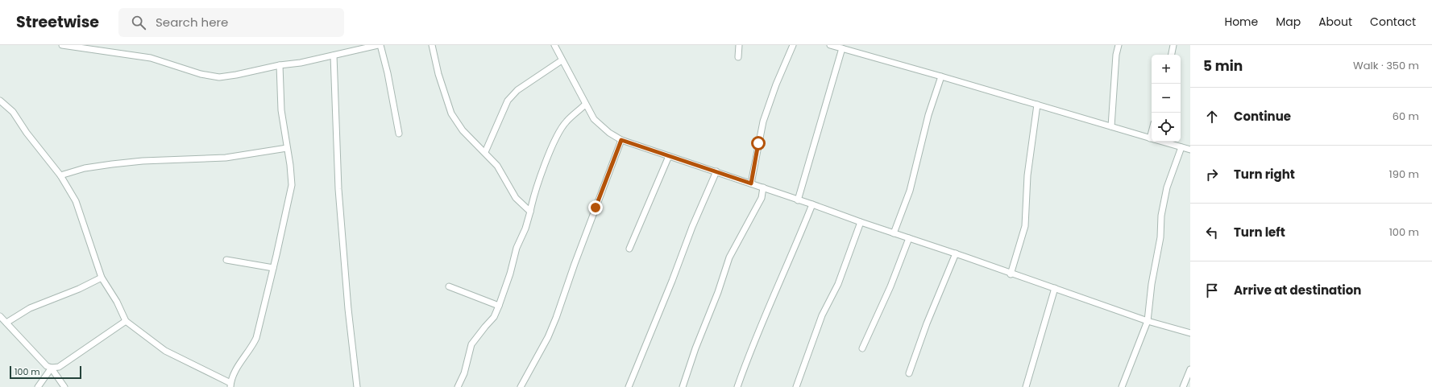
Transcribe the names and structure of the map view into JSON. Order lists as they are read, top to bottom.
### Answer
{
  "scale_bar": "100 m",
  "page": {
    "header": "Streetwise",
    "search": "Search here",
    "nav": [
      "Home",
      "Map",
      "About",
      "Contact"
    ],
    "heading": ["5 min", "Walk · 350 m"],
    "map_buttons": ["+", "−"],
    "list": [
      ["Continue", "60 m"],
      ["Turn right", "190 m"],
      ["Turn left", "100 m"],
      "Arrive at destination"
    ],
    "scale": "100 m"
  }
}
